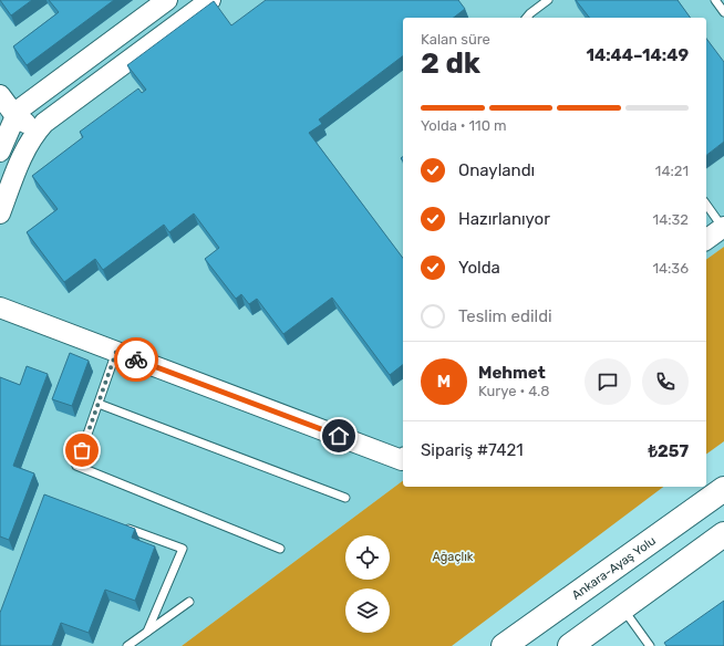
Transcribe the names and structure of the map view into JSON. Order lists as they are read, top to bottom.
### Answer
{
  "streets": {
    "highway": ["Ankara-Ayaş Yolu"]
  },
  "parks": ["Ağaçlık"],
  "page": {
    "heading": ["2 dk", "Kalan süre", "14:44–14:49"],
    "panel": [
      "Mehmet",
      "Kurye · 4.8",
      "Sipariş #7421",
      "₺257"
    ],
    "bar": "Yolda · 110 m",
    "list": [
      ["Onaylandı", "14:21"],
      ["Hazırlanıyor", "14:32"],
      ["Yolda", "14:36"],
      "Teslim edildi"
    ],
    "round": "M"
  }
}
